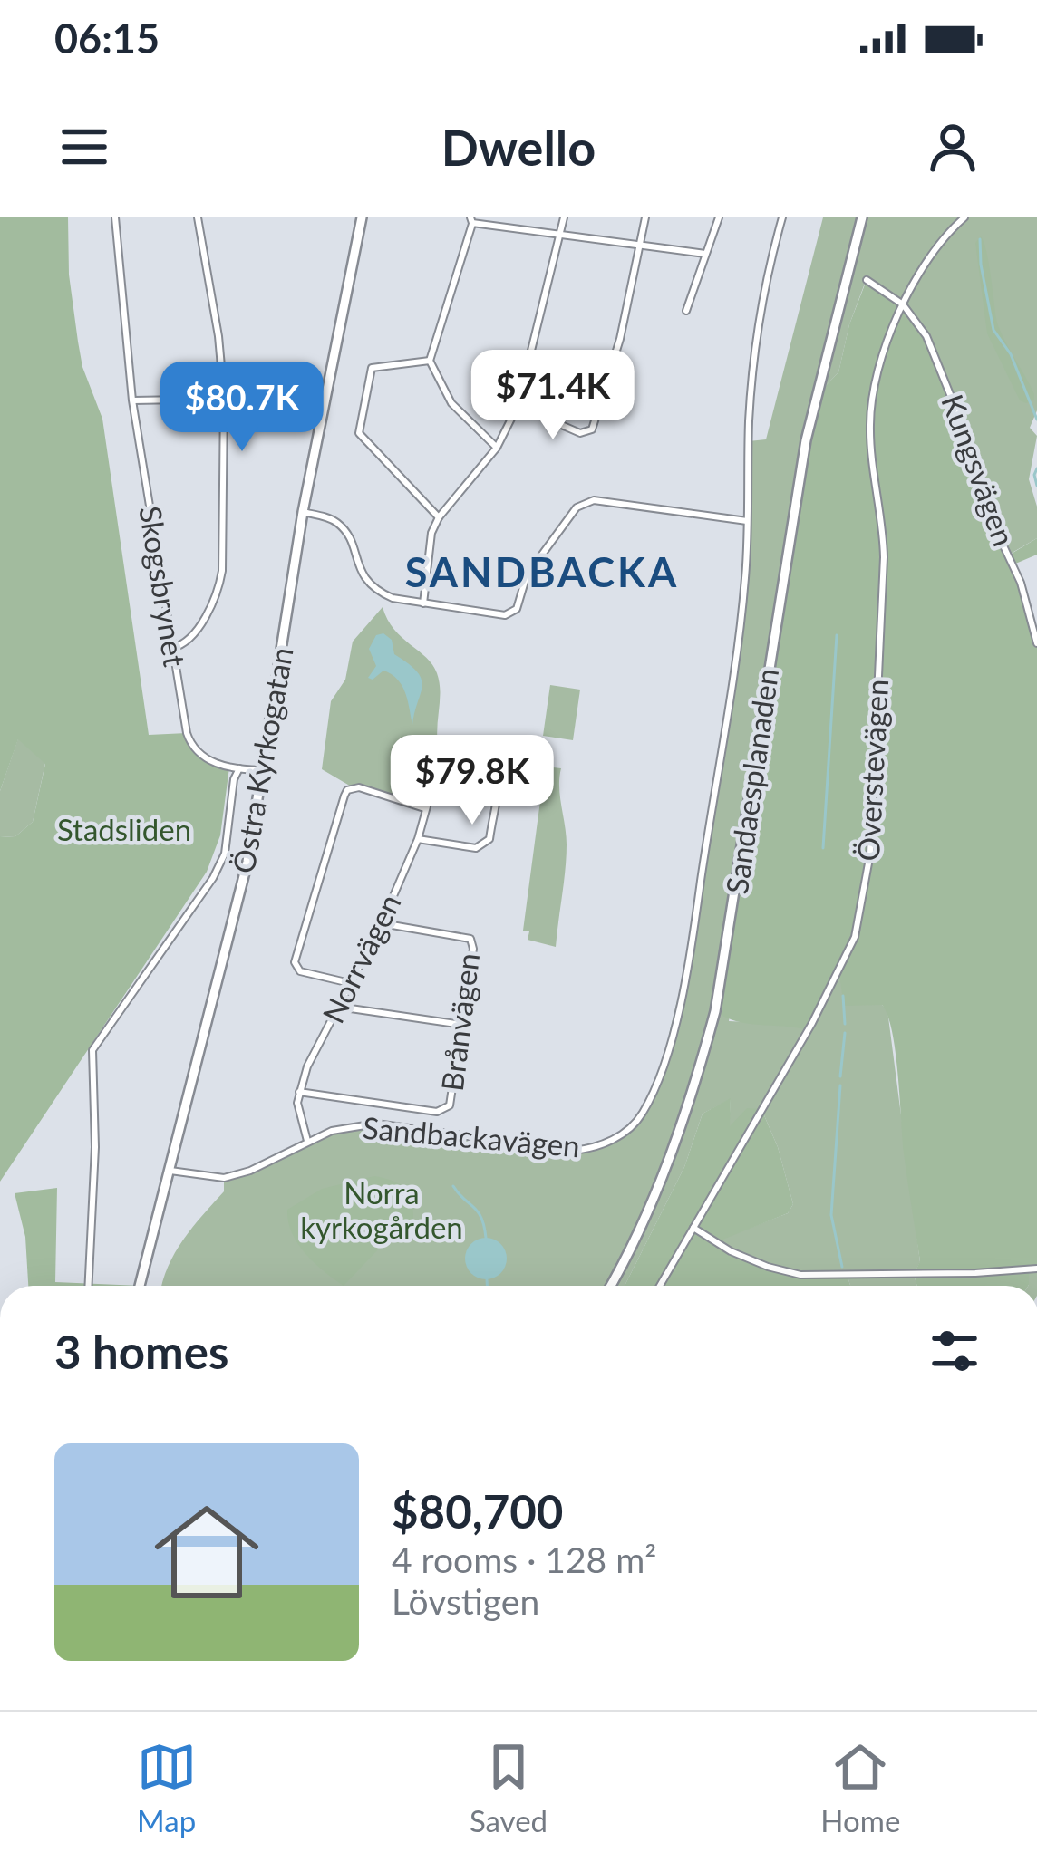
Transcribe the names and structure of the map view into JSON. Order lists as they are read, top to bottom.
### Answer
{
  "streets": {
    "main road": ["Östra Kyrkogatan", "Sandaesplanaden"],
    "street": [
      "Kungsvägen",
      "Skogsbrynet",
      "Överstevägen",
      "Norrvägen",
      "Brånvägen",
      "Sandbackavägen"
    ]
  },
  "crossings": [
    ["Kungsvägen", "Överstevägen"],
    ["Skogsbrynet", "Östra Kyrkogatan"],
    ["Östra Kyrkogatan", "Sandbackavägen"],
    ["Norrvägen", "Brånvägen"]
  ],
  "districts": ["SANDBACKA"],
  "parks": ["Stadsliden", "Norra kyrkogården"],
  "page": {
    "status": "06:15",
    "header": "Dwello",
    "price": ["$71.4K", "$80.7K", "$79.8K"],
    "heading": "3 homes",
    "list": [
      {
        "name": "$80,700",
        "note": "4 rooms · 128 m² · Lövstigen"
      }
    ],
    "tabs": ["Map", "Saved", "Home"]
  }
}
